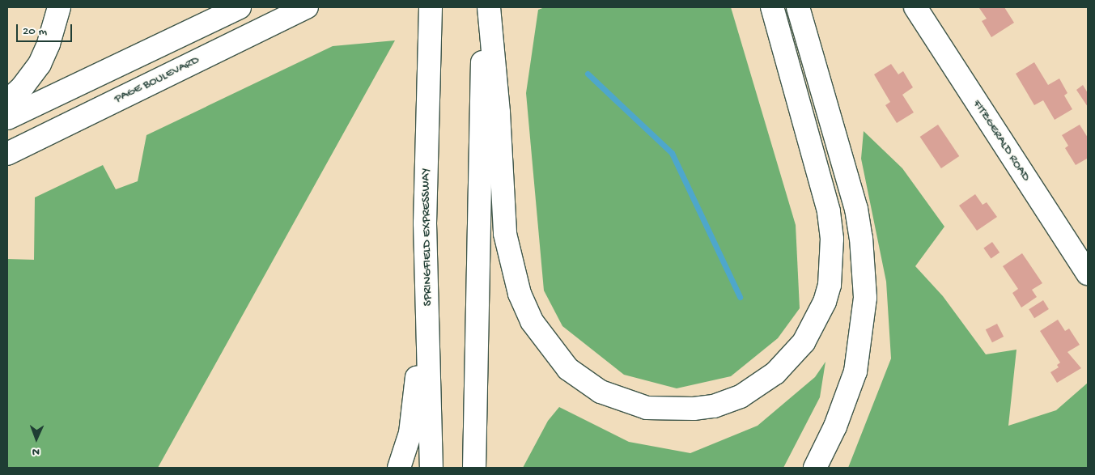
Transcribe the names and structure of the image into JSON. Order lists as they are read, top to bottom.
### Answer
{
  "streets": {
    "main road": ["PAGE BOULEVARD", "FITZGERALD ROAD", "SPRINGFIELD EXPRESSWAY"]
  },
  "scale_bar": "20 m",
  "north": "bottom"
}
